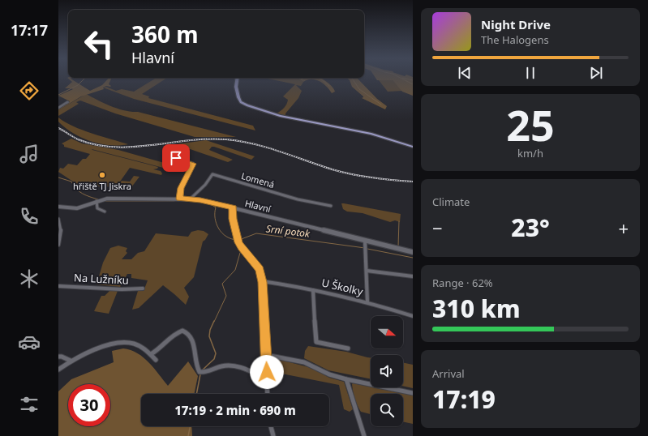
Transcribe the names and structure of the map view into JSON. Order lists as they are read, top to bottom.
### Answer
{
  "streets": {
    "street": [
      "Lomená",
      "Hlavní",
      "Na Lužníku",
      "U Školky"
    ]
  },
  "crossings": [
    ["Lomená", "Hlavní"]
  ],
  "water": ["Srní potok"],
  "places": ["hřiště TJ Jiskra"],
  "north": "right",
  "page": {
    "tabs": "17:17",
    "turn": ["360 m", "Hlavní"],
    "song": ["Night Drive", "The Halogens"],
    "tile": [
      ["25", "km/h"],
      "Climate",
      ["Range · 62%", "310 km"],
      ["Arrival", "17:19"]
    ],
    "heat": ["−", "23°", "+"],
    "limit": "30",
    "trip": "17:19 · 2 min · 690 m"
  }
}
